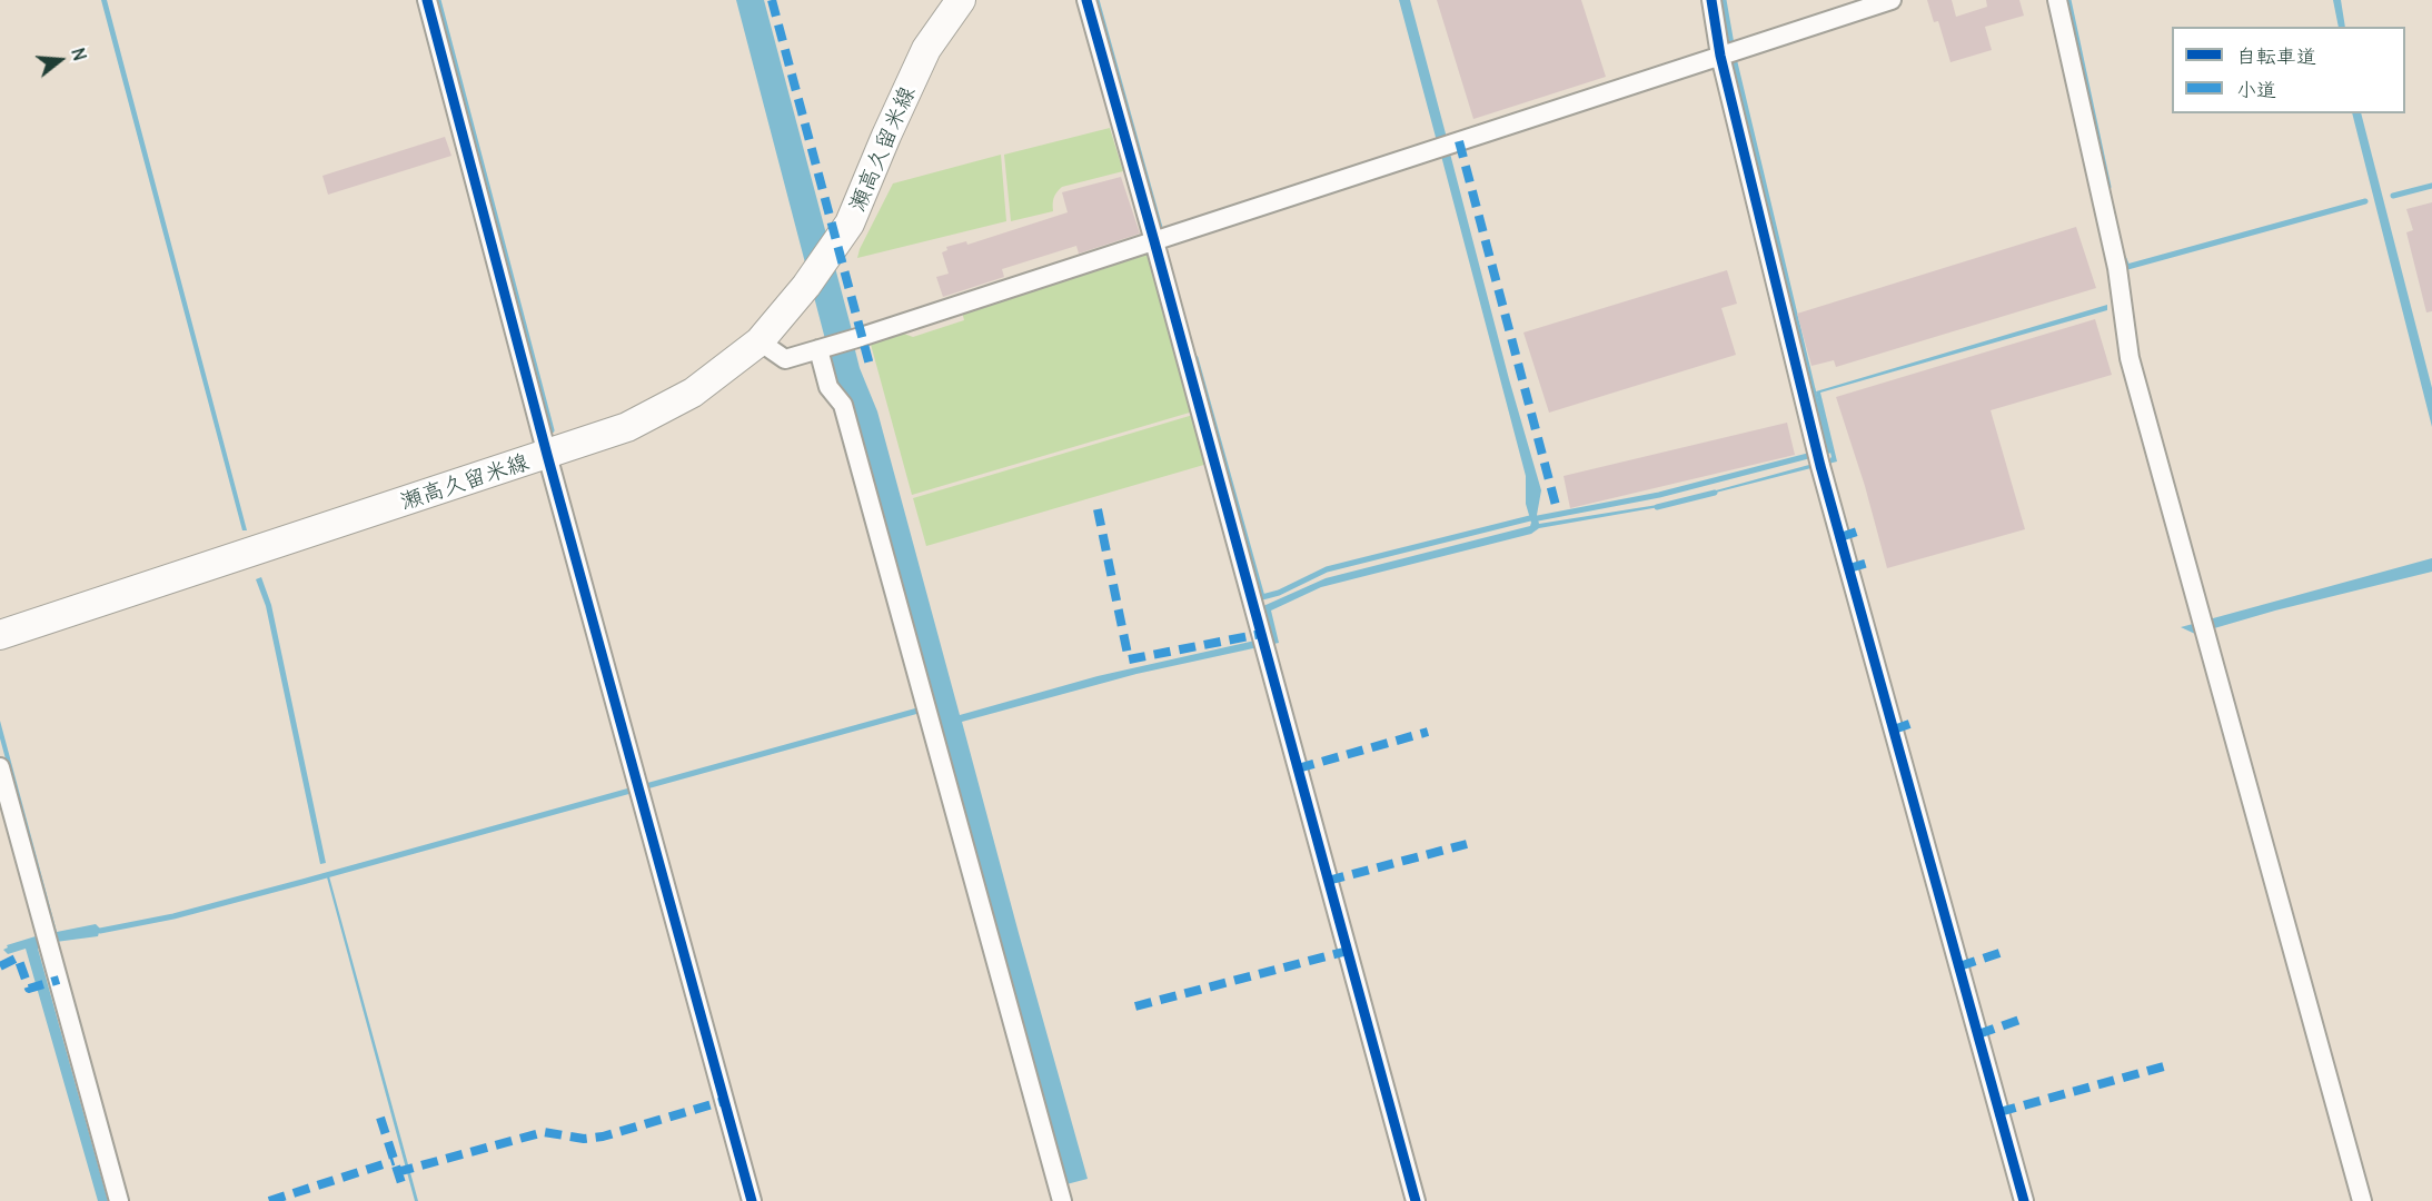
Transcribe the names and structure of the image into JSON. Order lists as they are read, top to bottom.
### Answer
{
  "streets": {
    "main road": ["瀬高久留米線"]
  },
  "legend": ["自転車道", "小道"],
  "north": "right"
}
